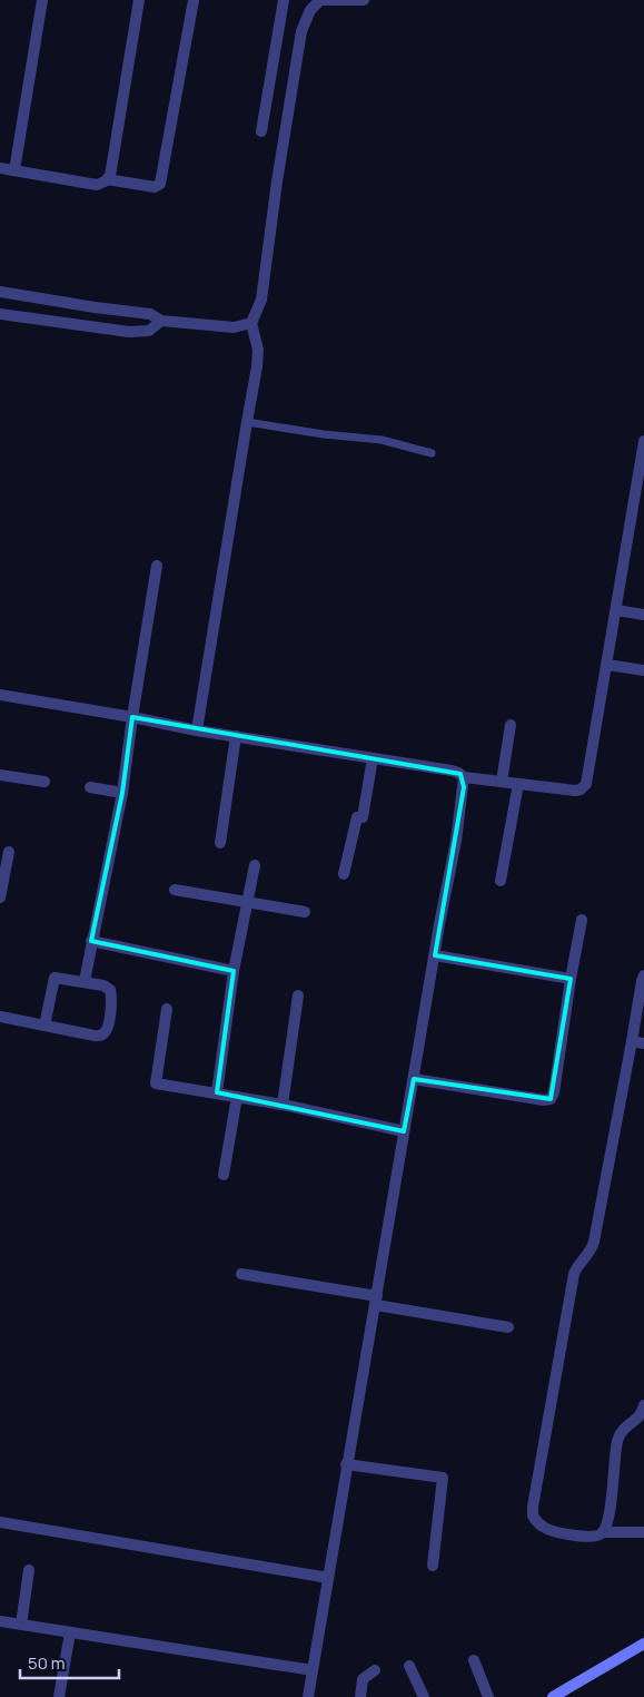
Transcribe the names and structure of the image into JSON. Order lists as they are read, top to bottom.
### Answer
{
  "scale_bar": "50 m"
}
